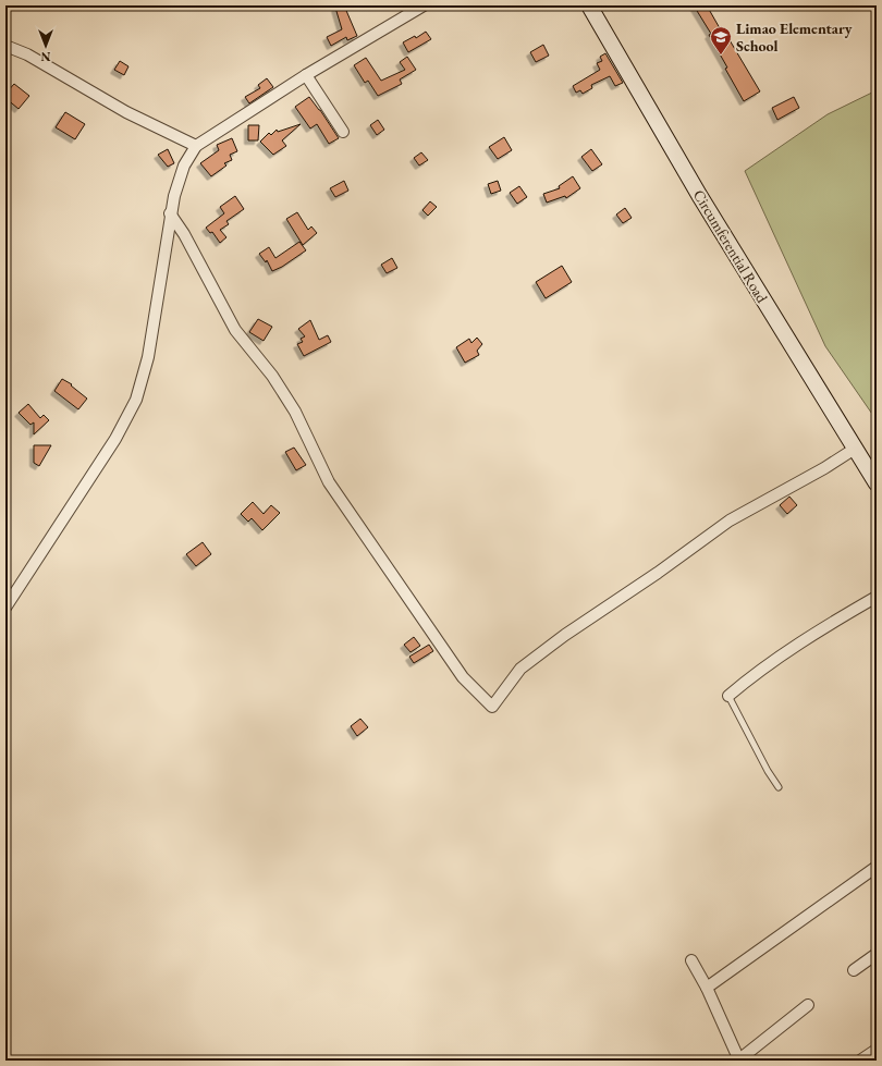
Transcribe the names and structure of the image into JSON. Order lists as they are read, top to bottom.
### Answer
{
  "streets": {
    "main road": ["Circumferential Road"]
  },
  "places": {
    "school or university": ["Limao Elementary School"]
  },
  "north": "bottom"
}
